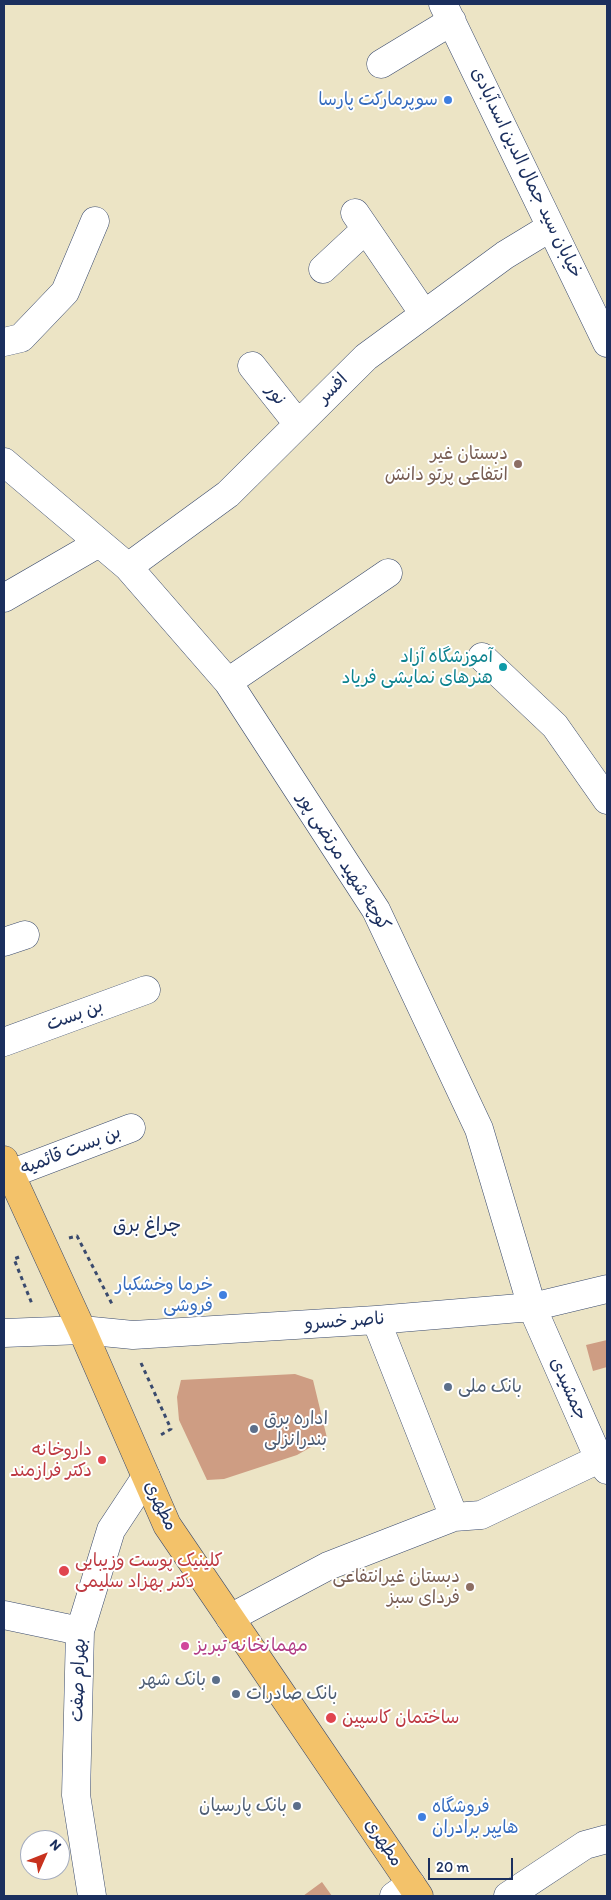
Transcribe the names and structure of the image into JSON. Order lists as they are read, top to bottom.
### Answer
{
  "streets": {
    "main road": ["مطهری"],
    "street": [
      "خیابان سید جمال الدین اسدآبادی",
      "افسر",
      "نور",
      "کوچه شهید مرتضی پور",
      "بن بست",
      "بن بست قائمیه",
      "ناصر خسرو",
      "جمشیدی",
      "بهرام صفت"
    ]
  },
  "crossings": [
    ["خیابان سید جمال الدین اسدآبادی", "افسر"],
    ["افسر", "نور"],
    ["افسر", "کوچه شهید مرتضی پور"],
    ["کوچه شهید مرتضی پور", "ناصر خسرو"],
    ["کوچه شهید مرتضی پور", "جمشیدی"],
    ["بن بست قائمیه", "مطهری"],
    ["ناصر خسرو", "جمشیدی"],
    ["ناصر خسرو", "مطهری"],
    ["مطهری", "بهرام صفت"]
  ],
  "districts": ["چراغ برق"],
  "places": [
    "سوپرمارکت پارسا",
    "دبستان غیر انتفاعی پرتو دانش",
    "آموزشگاه آزاد هنرهای نمایشی فریاد",
    "خرما وخشکبار فروشی",
    "بانک ملی",
    "اداره برق بندرانزلی",
    "داروخانه دکتر فرازمند",
    "کلینیک پوست وزیبایی دکتر بهزاد سلیمی",
    "دبستان غیرانتفاعی فردای سبز",
    "مهمانخانه تبریز",
    "بانک شهر",
    "بانک صادرات",
    "ساختمان کاسپین",
    "بانک پارسیان",
    "فروشگاه هایپر برادران"
  ],
  "scale_bar": "20 m",
  "north": "top right"
}
